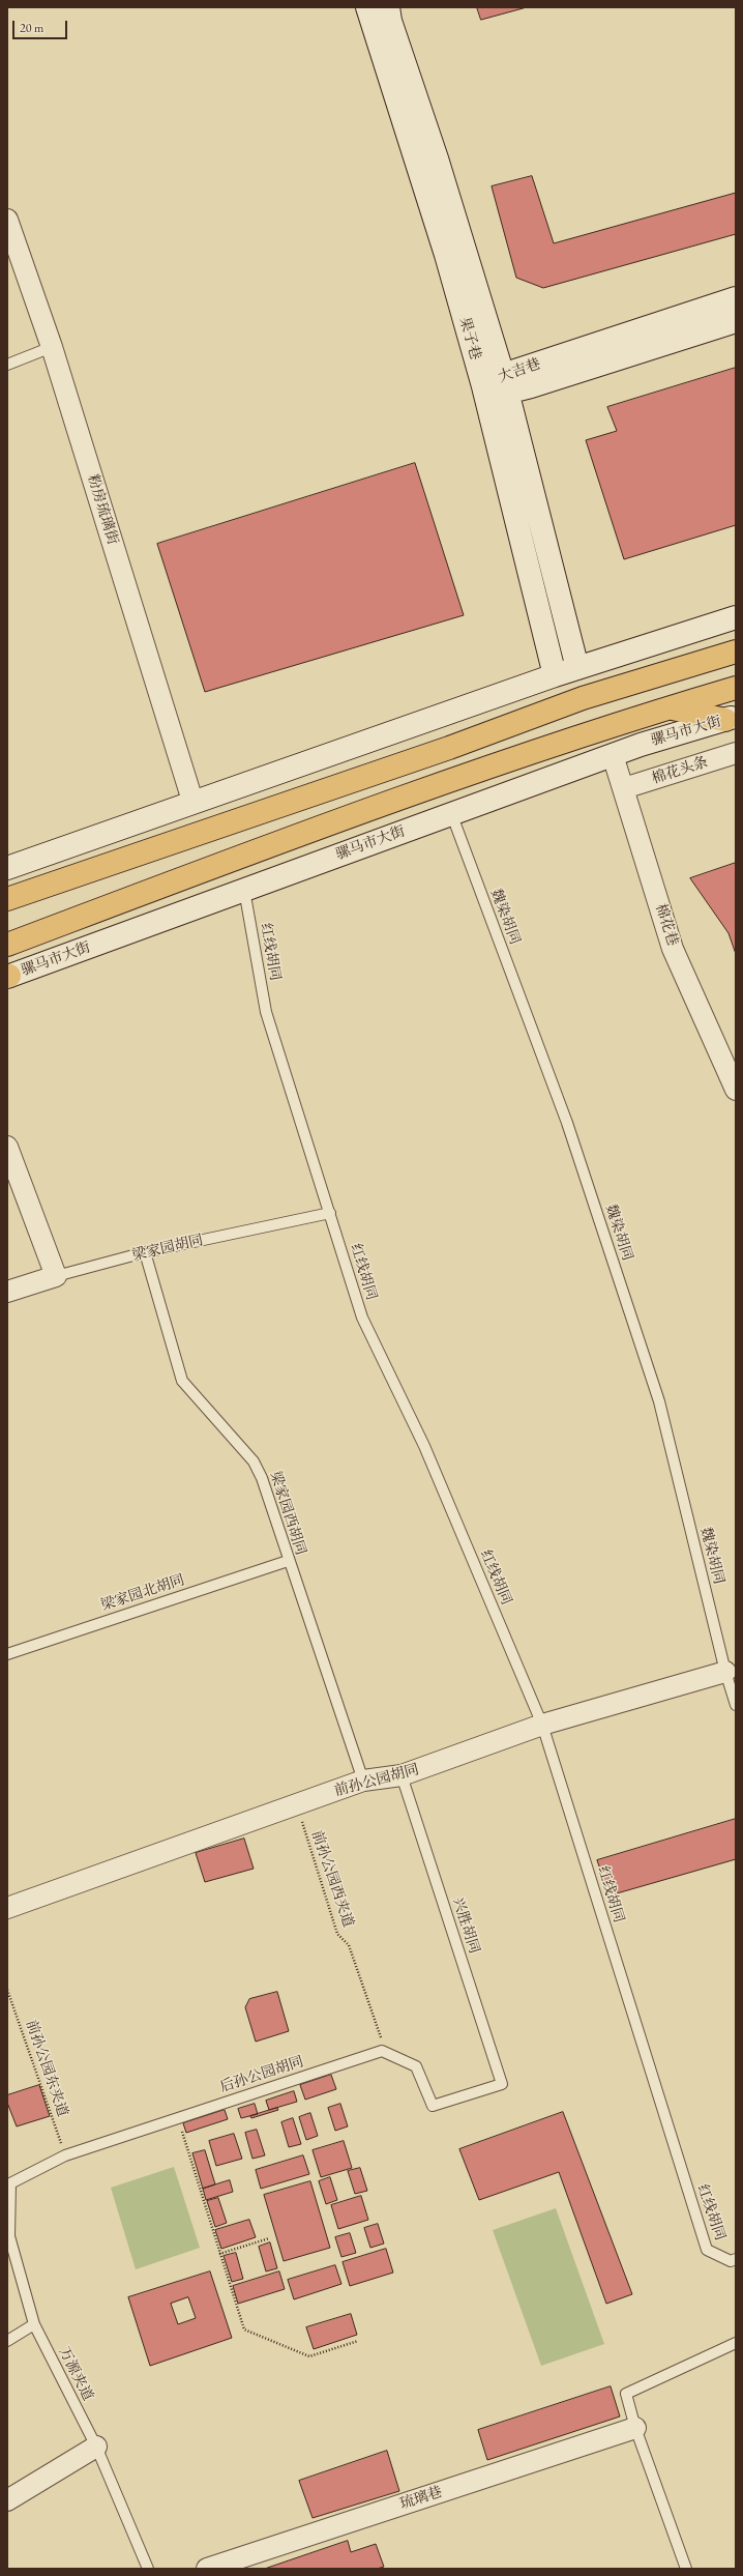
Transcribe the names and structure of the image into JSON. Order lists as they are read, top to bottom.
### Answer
{
  "streets": {
    "main road": ["骡马市大街"],
    "street": [
      "果子巷",
      "大吉巷",
      "粉房琉璃街",
      "棉花头条",
      "棉花巷",
      "梁家园胡同",
      "前孙公园胡同",
      "琉璃巷"
    ],
    "lane": [
      "魏染胡同",
      "红线胡同",
      "梁家园西胡同",
      "梁家园北胡同",
      "兴胜胡同",
      "后孙公园胡同",
      "万源夹道"
    ],
    "path": ["前孙公园西夹道", "前孙公园东夹道"]
  },
  "crossings": [
    ["果子巷", "大吉巷"],
    ["骡马市大街", "魏染胡同"],
    ["骡马市大街", "棉花巷"],
    ["骡马市大街", "红线胡同"],
    ["棉花头条", "棉花巷"],
    ["魏染胡同", "前孙公园胡同"],
    ["红线胡同", "梁家园胡同"],
    ["红线胡同", "前孙公园胡同"],
    ["梁家园胡同", "梁家园西胡同"],
    ["梁家园西胡同", "梁家园北胡同"],
    ["梁家园西胡同", "前孙公园胡同"],
    ["前孙公园胡同", "前孙公园西夹道"],
    ["前孙公园胡同", "兴胜胡同"],
    ["前孙公园西夹道", "兴胜胡同"],
    ["前孙公园西夹道", "后孙公园胡同"],
    ["兴胜胡同", "后孙公园胡同"],
    ["前孙公园东夹道", "后孙公园胡同"],
    ["后孙公园胡同", "万源夹道"]
  ],
  "scale_bar": "20 m"
}
